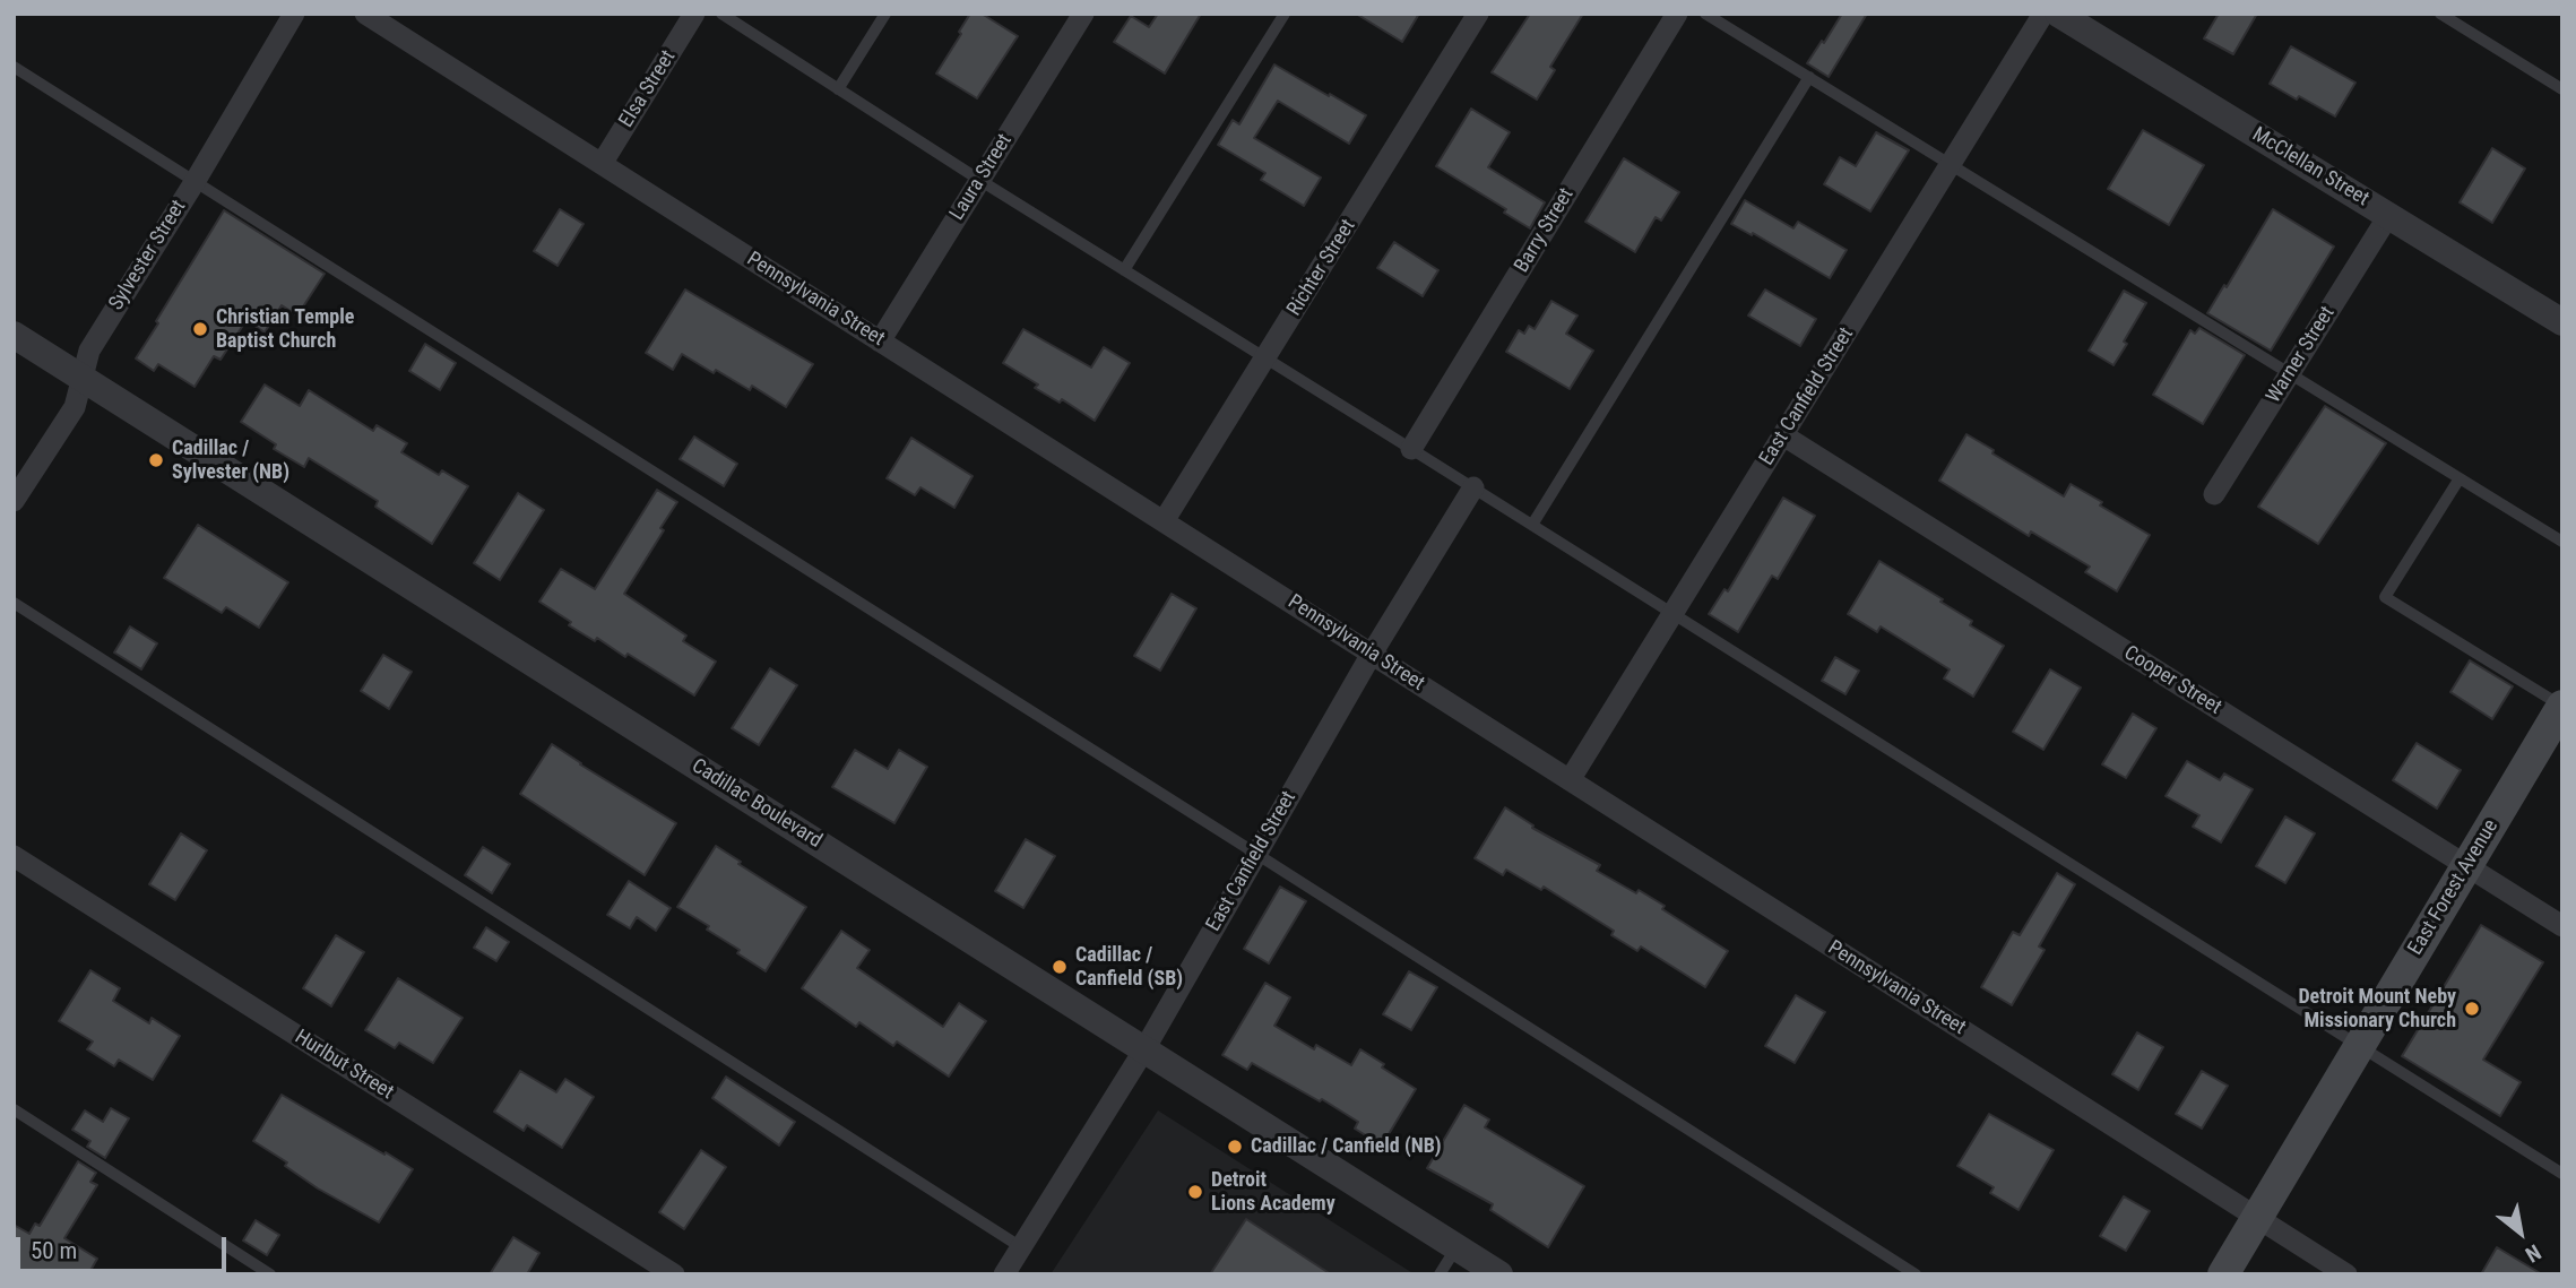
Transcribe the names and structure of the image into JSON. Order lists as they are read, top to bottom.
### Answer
{
  "streets": {
    "main road": ["East Forest Avenue"],
    "street": [
      "Elsa Street",
      "McClellan Street",
      "Laura Street",
      "Barry Street",
      "Sylvester Street",
      "Richter Street",
      "Pennsylvania Street",
      "Warner Street",
      "East Canfield Street",
      "Cooper Street",
      "Cadillac Boulevard",
      "Hurlbut Street"
    ]
  },
  "crossings": [
    ["Elsa Street", "Pennsylvania Street"],
    ["McClellan Street", "Warner Street"],
    ["Laura Street", "Pennsylvania Street"],
    ["Sylvester Street", "Cadillac Boulevard"],
    ["Richter Street", "Pennsylvania Street"],
    ["Pennsylvania Street", "East Canfield Street"],
    ["Pennsylvania Street", "East Forest Avenue"],
    ["East Canfield Street", "Cooper Street"],
    ["East Canfield Street", "Cadillac Boulevard"],
    ["Cooper Street", "East Forest Avenue"]
  ],
  "places": [
    "Christian Temple Baptist Church",
    "Cadillac / Sylvester (NB)",
    "Cadillac / Canfield (SB)",
    "Detroit Mount Neby Missionary Church",
    "Cadillac / Canfield (NB)",
    "Detroit Lions Academy"
  ],
  "scale_bar": "50 m",
  "north": "bottom right"
}
